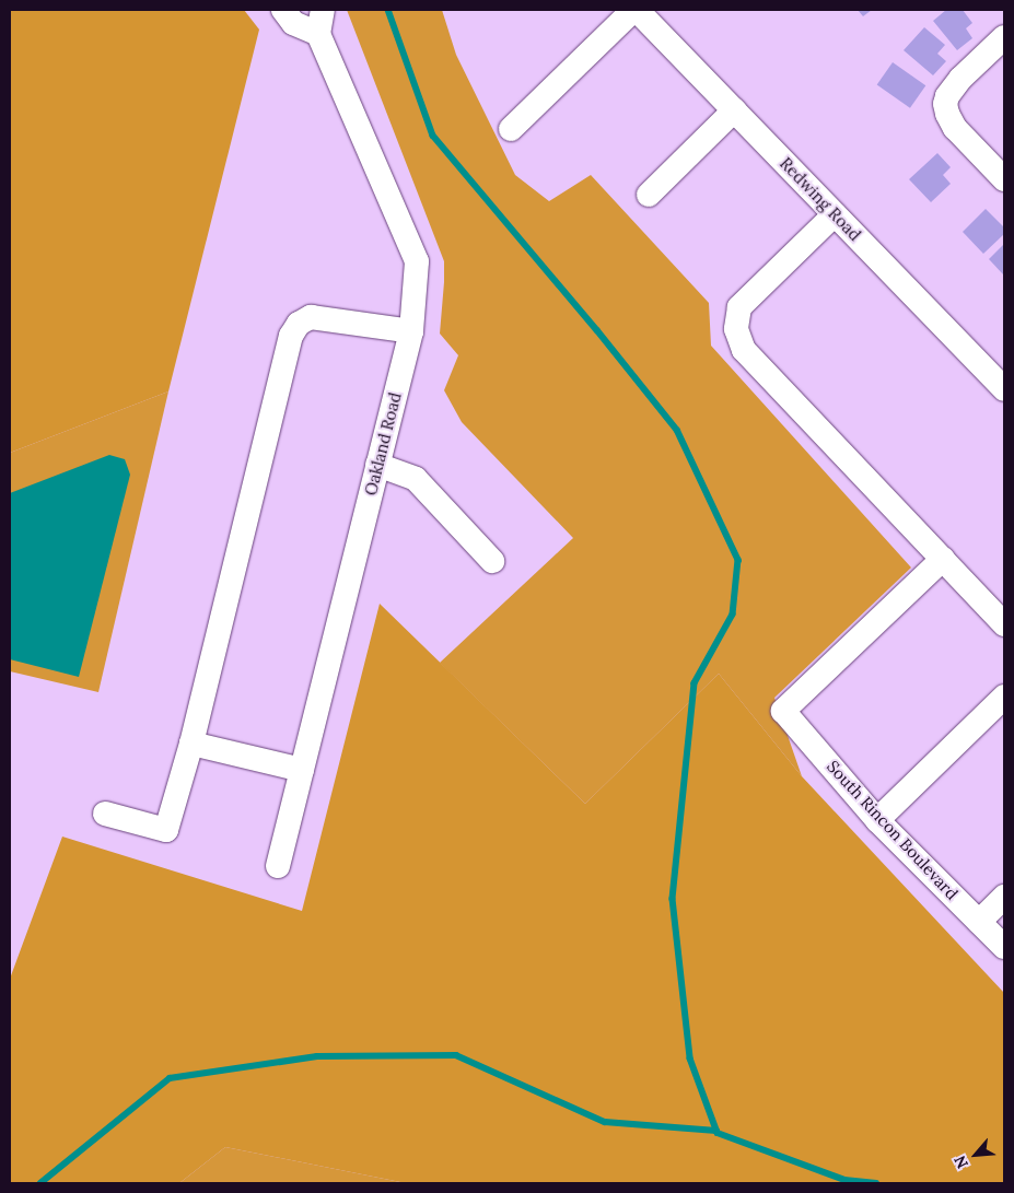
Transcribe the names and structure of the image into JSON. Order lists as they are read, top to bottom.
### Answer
{
  "streets": {
    "street": ["Redwing Road", "Oakland Road", "South Rincon Boulevard"]
  },
  "north": "bottom left"
}
